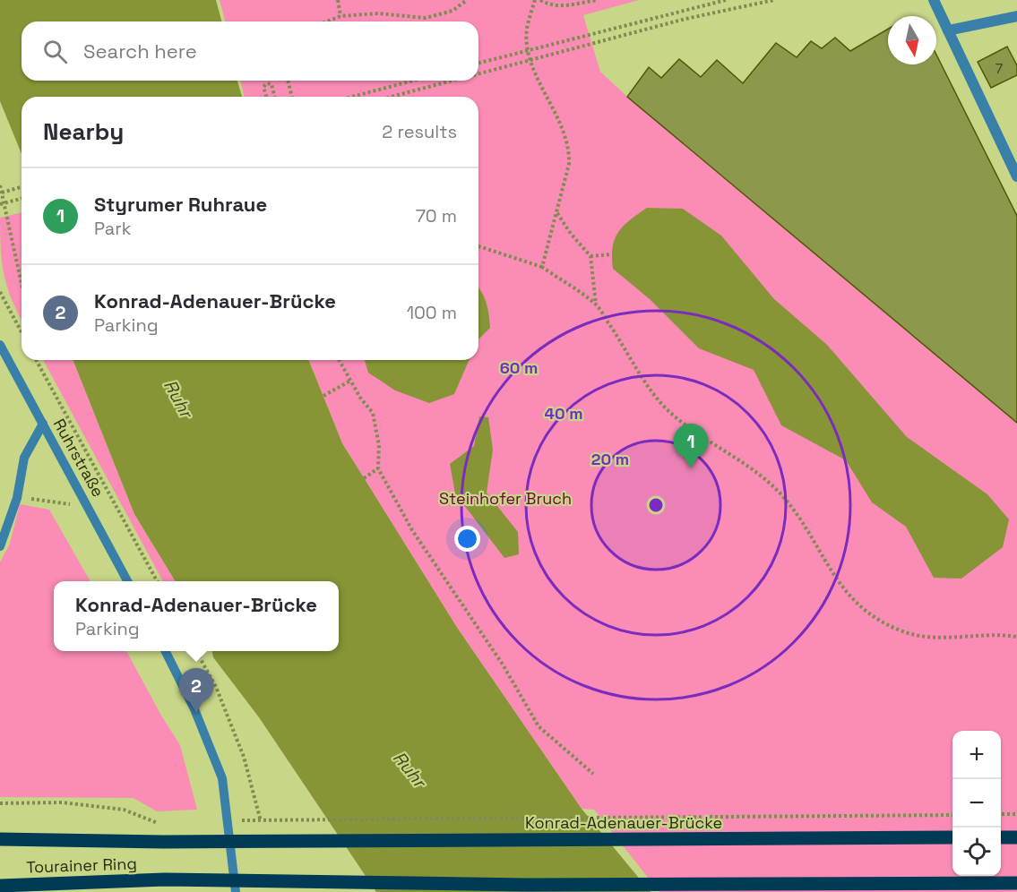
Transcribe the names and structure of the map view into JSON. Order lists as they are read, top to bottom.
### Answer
{
  "streets": {
    "main road": ["Konrad-Adenauer-Brücke", "Tourainer Ring"],
    "lane": ["Ruhrstraße"]
  },
  "water": ["Ruhr"],
  "parks": ["Steinhofer Bruch"],
  "house_numbers": ["7"],
  "north": "bottom",
  "page": {
    "search": "Search here",
    "heading": ["Nearby", "2 results"],
    "list": [
      {
        "mark": "1",
        "name": "Styrumer Ruhraue",
        "note": "Park",
        "value": "70 m"
      },
      {
        "mark": "2",
        "name": "Konrad-Adenauer-Brücke",
        "note": "Parking",
        "value": "100 m"
      }
    ],
    "pins": ["1", "2"],
    "popup": ["Konrad-Adenauer-Brücke", "Parking"],
    "map_buttons": ["+", "−"]
  },
  "rings": ["60 m", "40 m", "20 m"]
}
